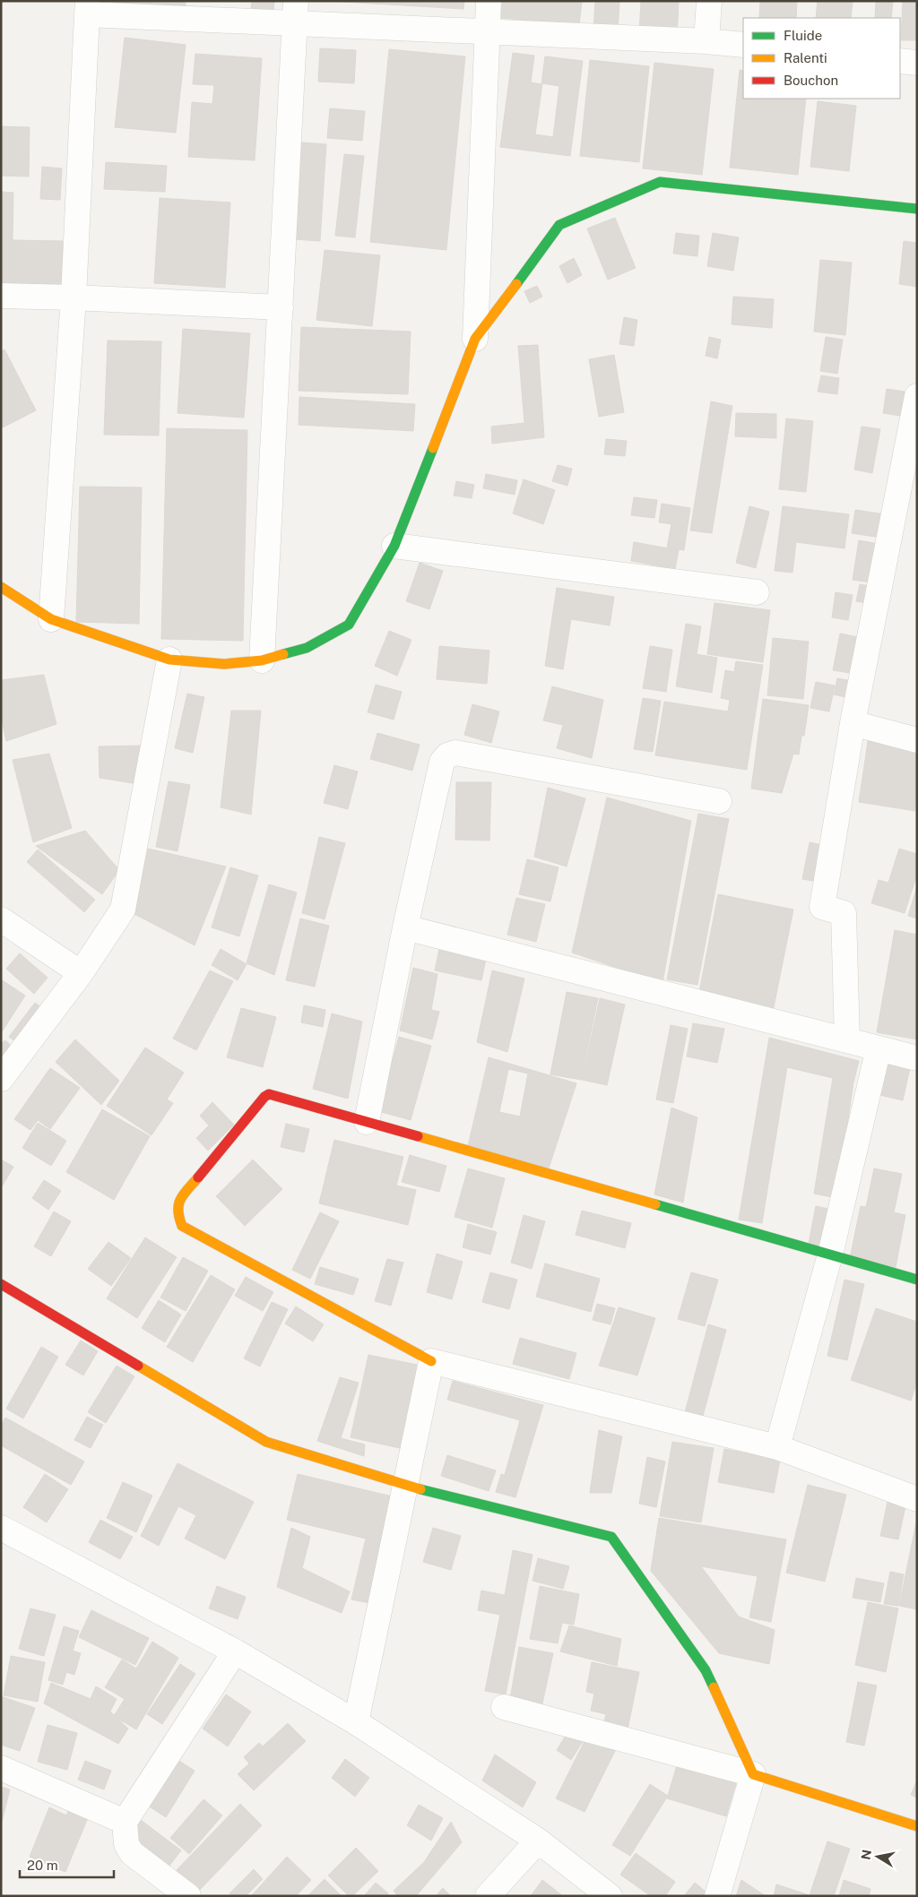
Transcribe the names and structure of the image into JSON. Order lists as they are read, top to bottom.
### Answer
{
  "legend": ["Fluide", "Ralenti", "Bouchon"],
  "scale_bar": "20 m",
  "north": "left"
}
